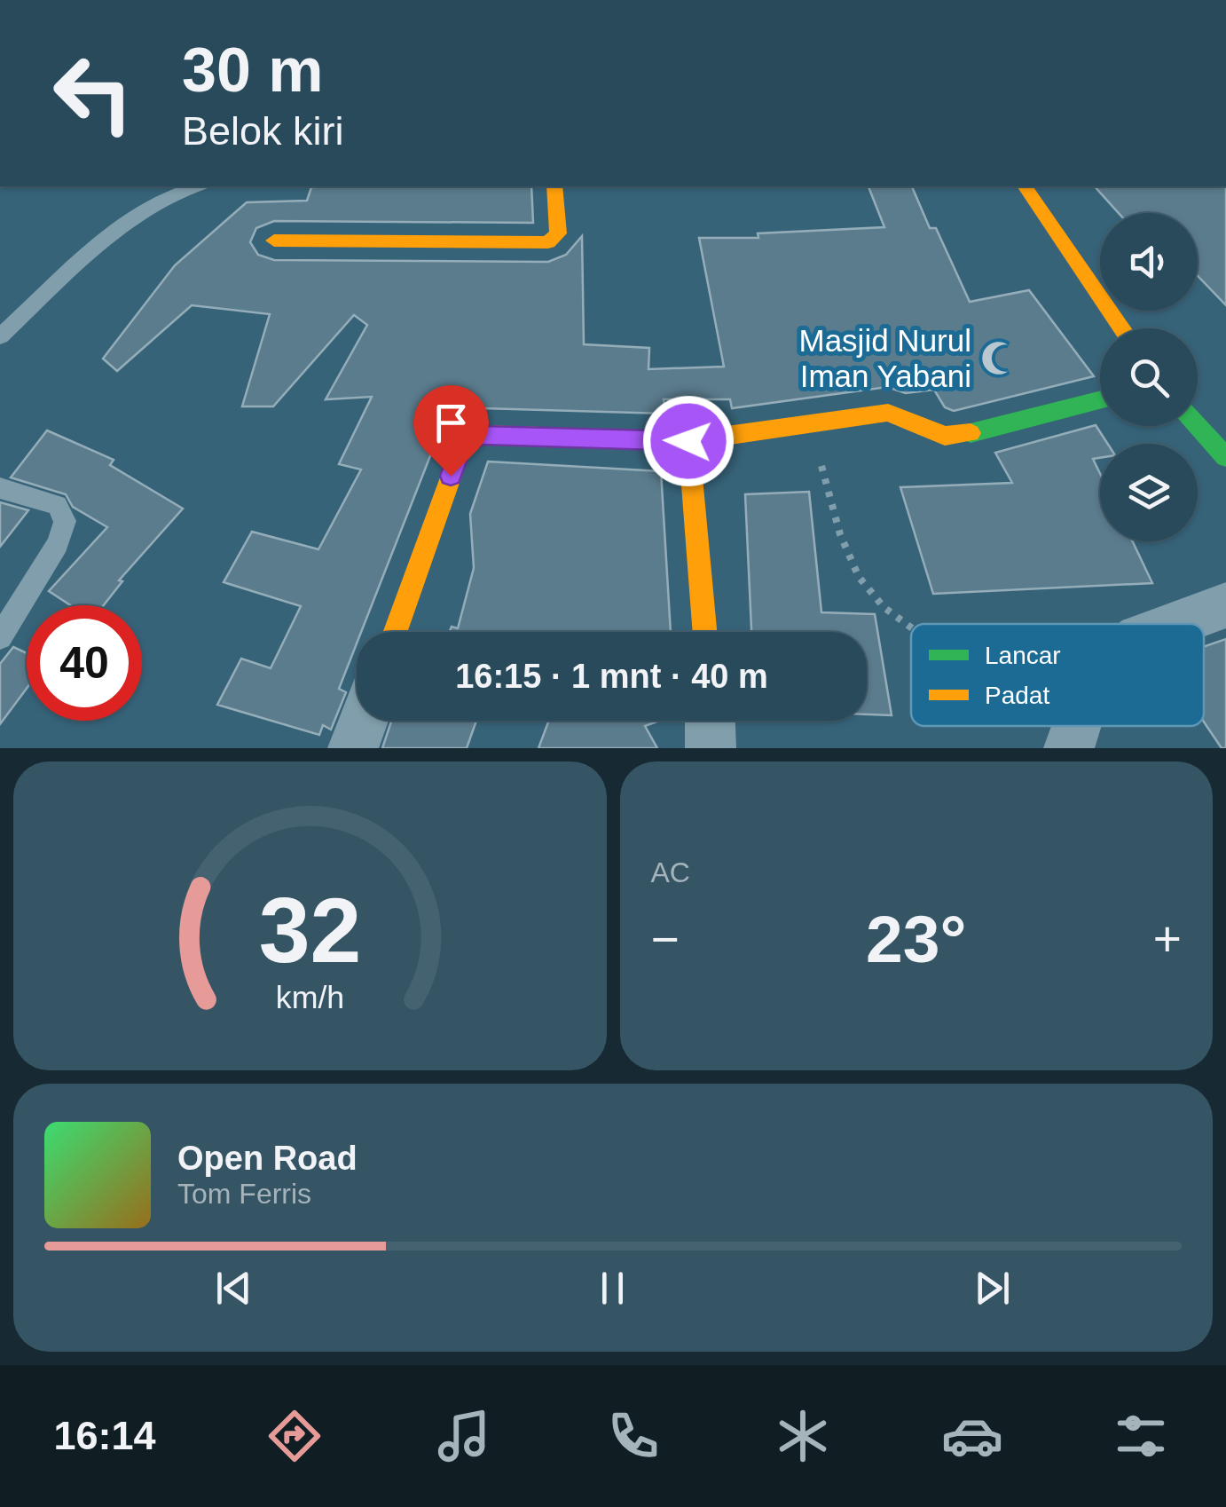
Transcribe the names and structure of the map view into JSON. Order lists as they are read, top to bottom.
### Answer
{
  "places": {
    "mosque": ["Masjid Nurul Iman Yabani"]
  },
  "legend": ["Lancar", "Padat"],
  "page": {
    "turn": ["30 m", "Belok kiri"],
    "limit": "40",
    "trip": "16:15 · 1 mnt · 40 m",
    "tile": "AC",
    "heat": ["−", "23°", "+"],
    "song": ["Open Road", "Tom Ferris"],
    "tabs": "16:14",
    "gauge": ["32", "km/h"]
  }
}
